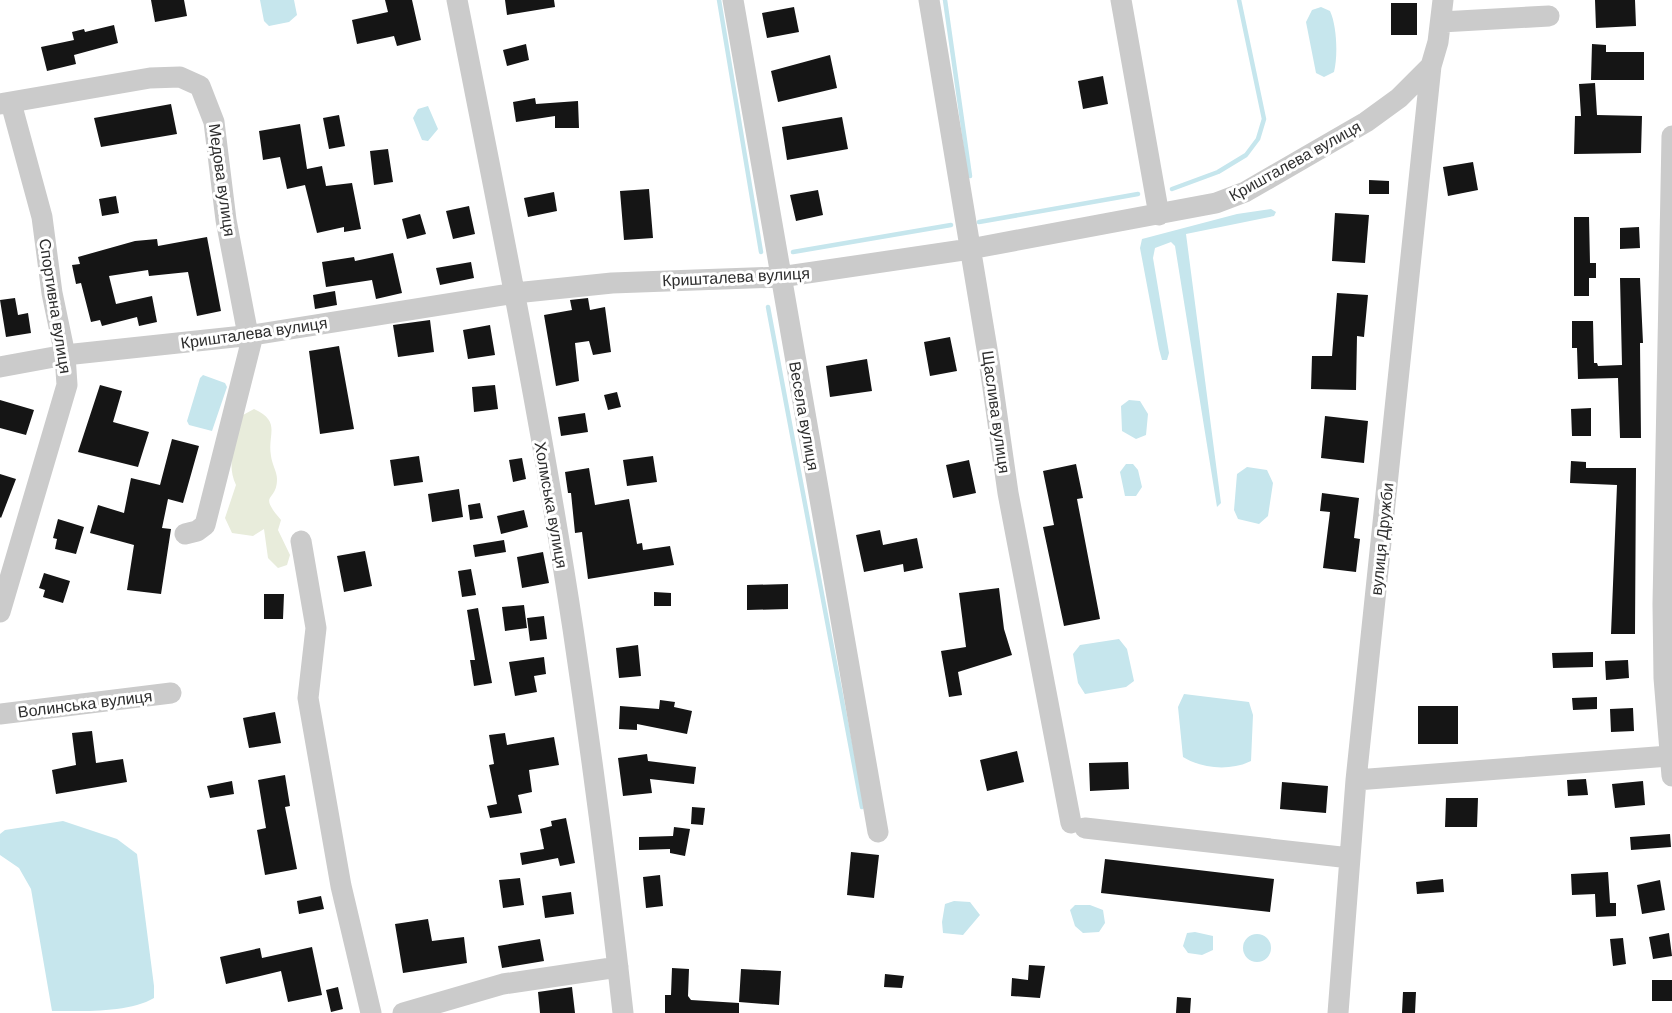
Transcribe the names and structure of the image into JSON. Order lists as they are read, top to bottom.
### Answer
{
  "streets": {
    "street": [
      "Кришталева вулиця",
      "Медова вулиця",
      "Спортивна вулиця",
      "Щаслива вулиця",
      "Весела вулиця",
      "Холмська вулиця",
      "вулиця Дружби",
      "Волинська вулиця"
    ]
  },
  "crossings": [
    ["Кришталева вулиця", "Медова вулиця"],
    ["Кришталева вулиця", "Спортивна вулиця"],
    ["Кришталева вулиця", "Щаслива вулиця"],
    ["Кришталева вулиця", "Весела вулиця"],
    ["Кришталева вулиця", "Холмська вулиця"],
    ["Кришталева вулиця", "вулиця Дружби"],
    ["Медова вулиця", "Спортивна вулиця"],
    ["Щаслива вулиця", "вулиця Дружби"]
  ]
}
